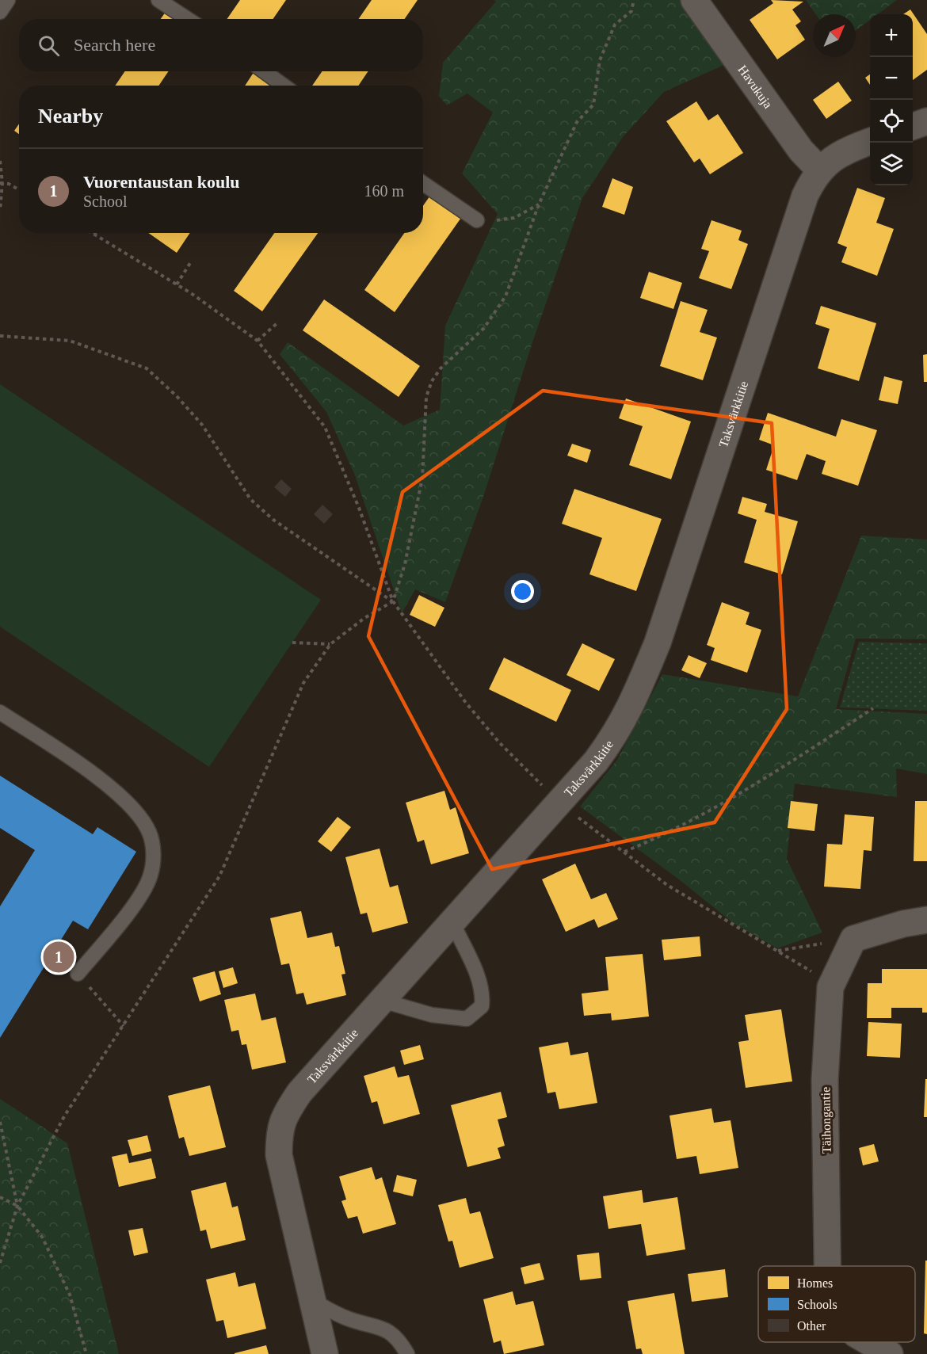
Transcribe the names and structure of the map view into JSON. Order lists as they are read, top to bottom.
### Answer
{
  "streets": {
    "street": ["Havukuja", "Taksvärkkitie", "Täihongantie"]
  },
  "crossings": [
    ["Havukuja", "Taksvärkkitie"]
  ],
  "legend": ["Homes", "Schools", "Other"],
  "north": "top right",
  "page": {
    "map_buttons": ["+", "−"],
    "search": "Search here",
    "heading": "Nearby",
    "list": [
      {
        "mark": "1",
        "name": "Vuorentaustan koulu",
        "note": "School",
        "value": "160 m"
      }
    ],
    "pins": "1"
  }
}
